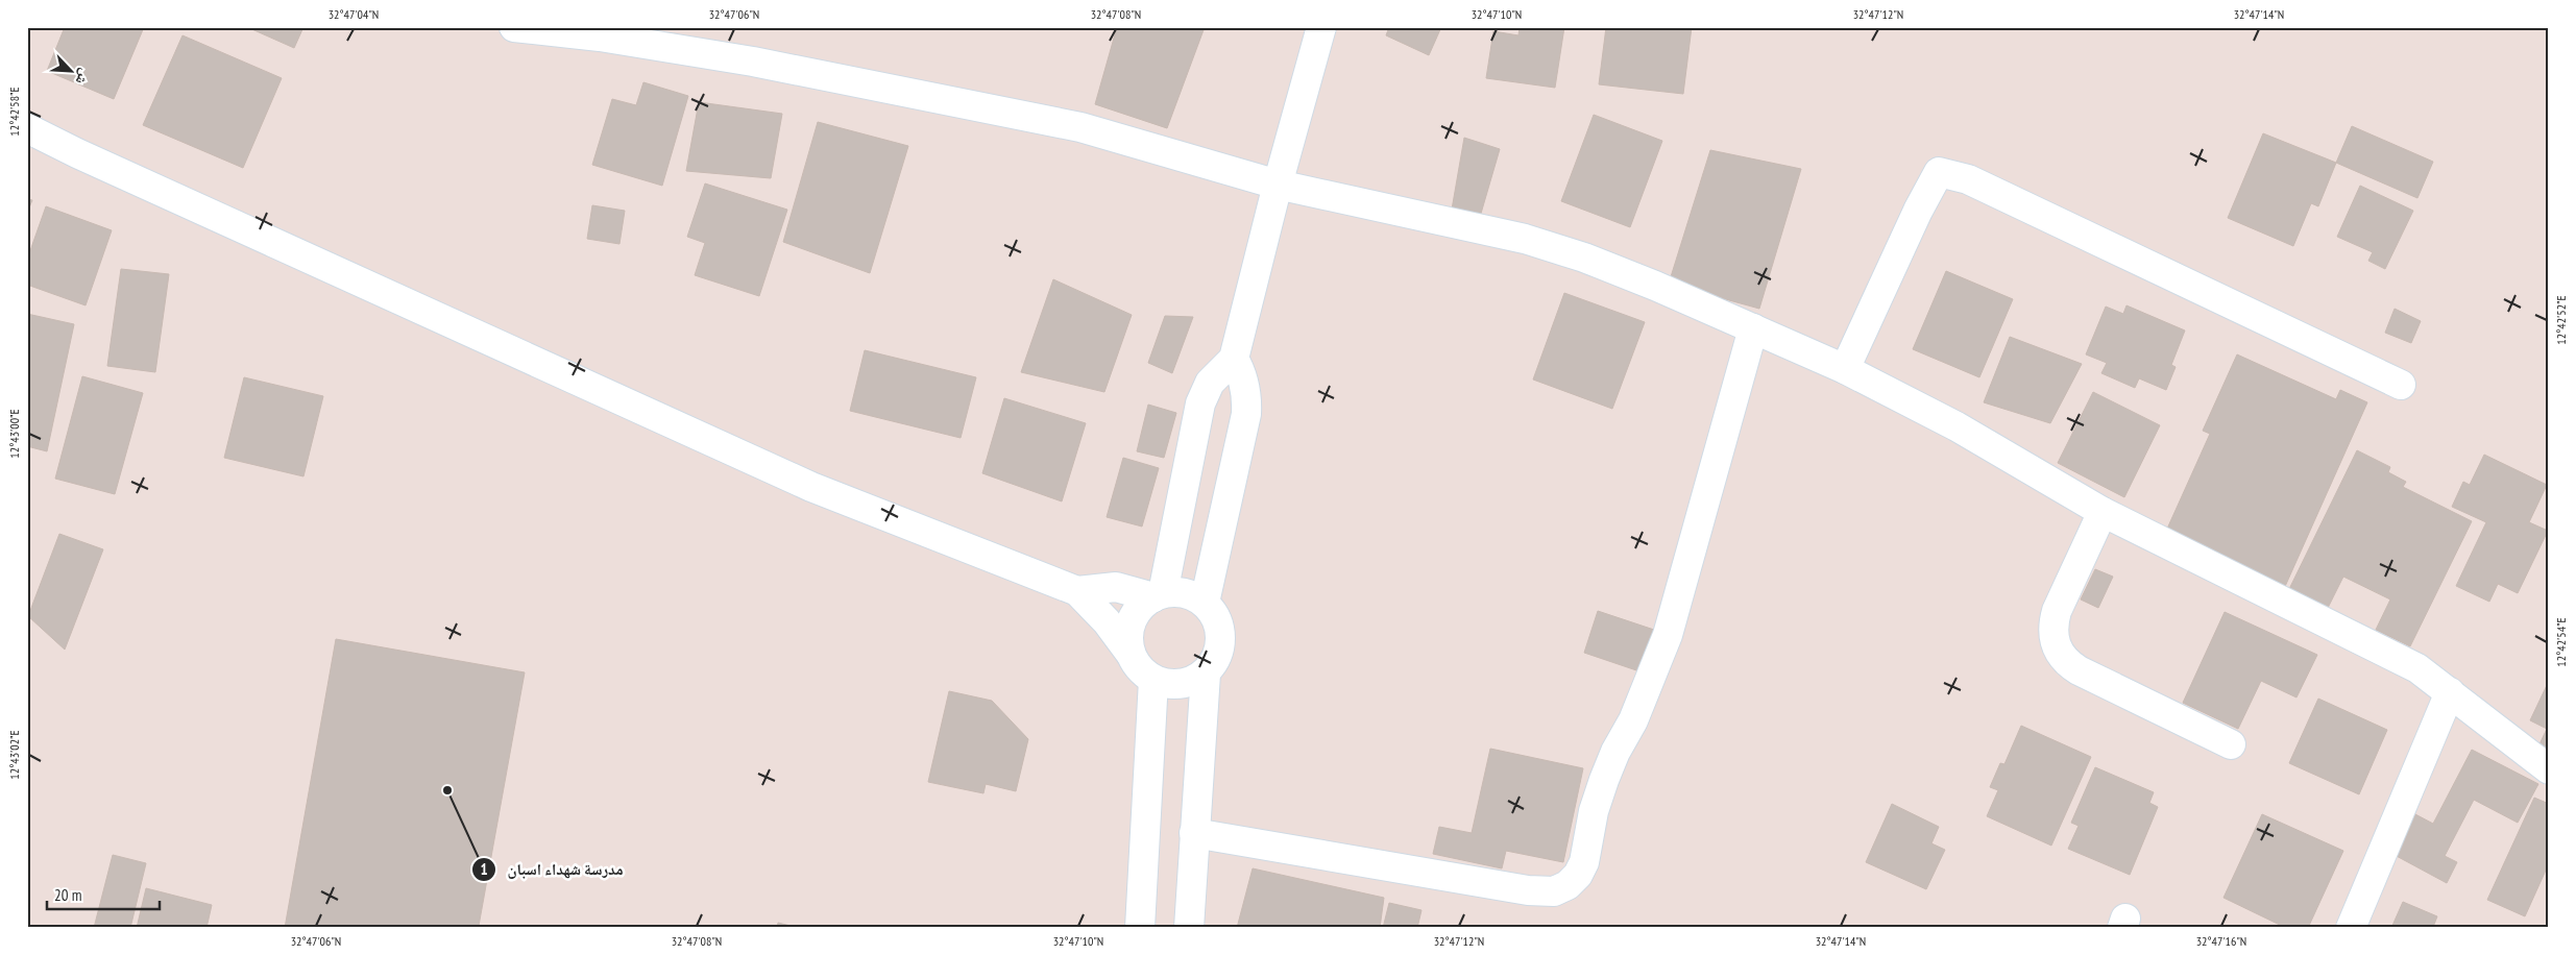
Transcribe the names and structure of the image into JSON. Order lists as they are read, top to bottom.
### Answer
{
  "places": ["مدرسة شهداء اسبان"],
  "scale_bar": "20 m",
  "north": "bottom right",
  "coordinates": [
    "32°47'04\"N",
    "32°47'06\"N",
    "32°47'08\"N",
    "32°47'10\"N",
    "32°47'12\"N",
    "32°47'14\"N",
    "12°42'58\"E",
    "12°42'52\"E",
    "12°43'00\"E",
    "12°42'54\"E",
    "12°43'02\"E",
    "32°47'16\"N"
  ]
}
